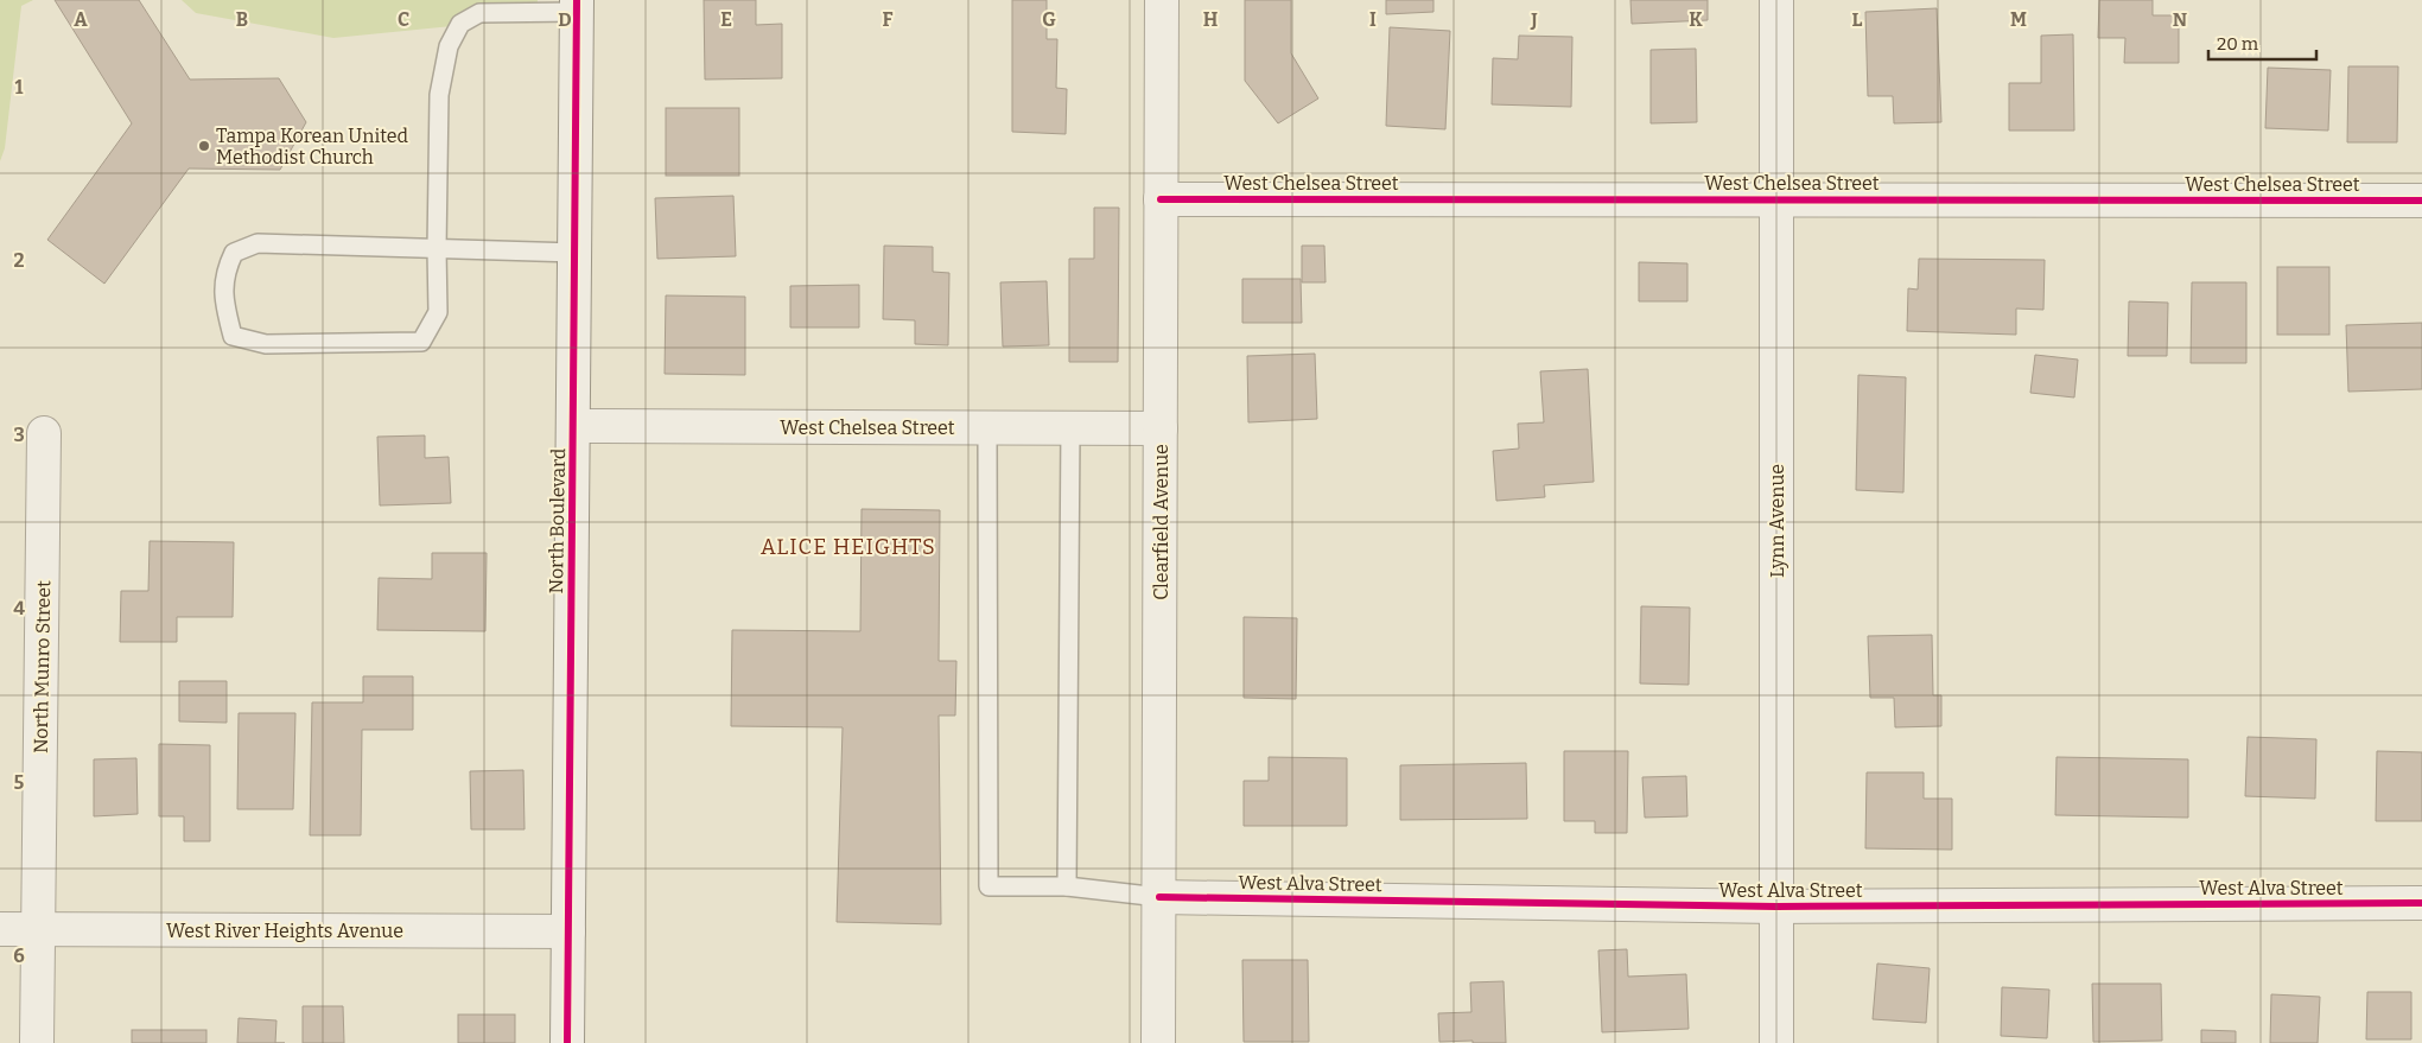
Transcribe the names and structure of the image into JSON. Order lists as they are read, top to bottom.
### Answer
{
  "streets": {
    "street": [
      "West Chelsea Street",
      "North Boulevard",
      "Lynn Avenue",
      "Clearfield Avenue",
      "North Munro Street",
      "West Alva Street",
      "West River Heights Avenue"
    ]
  },
  "crossings": [
    ["West Chelsea Street", "North Boulevard"],
    ["West Chelsea Street", "Lynn Avenue"],
    ["West Chelsea Street", "Clearfield Avenue"],
    ["North Boulevard", "West River Heights Avenue"],
    ["Lynn Avenue", "West Alva Street"],
    ["Clearfield Avenue", "West Alva Street"],
    ["North Munro Street", "West River Heights Avenue"]
  ],
  "districts": ["ALICE HEIGHTS"],
  "places": ["Tampa Korean United Methodist Church"],
  "scale_bar": "20 m",
  "grid": {
    "columns": [
      "A",
      "B",
      "C",
      "D",
      "E",
      "F",
      "G",
      "H",
      "I",
      "J",
      "K",
      "L",
      "M",
      "N"
    ],
    "rows": [
      "1",
      "2",
      "3",
      "4",
      "5",
      "6"
    ]
  }
}
